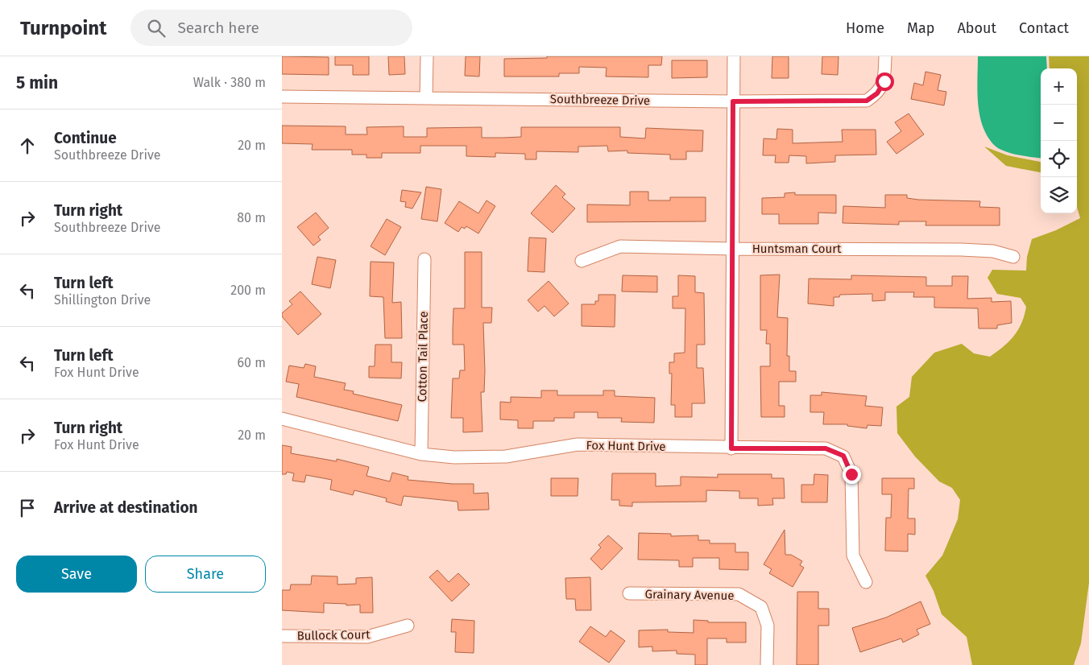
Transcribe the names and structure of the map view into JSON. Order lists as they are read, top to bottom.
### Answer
{
  "streets": {
    "street": [
      "Southbreeze Drive",
      "Huntsman Court",
      "Cotton Tail Place",
      "Fox Hunt Drive",
      "Grainary Avenue",
      "Bullock Court"
    ]
  },
  "crossings": [
    ["Cotton Tail Place", "Fox Hunt Drive"]
  ],
  "page": {
    "header": "Turnpoint",
    "search": "Search here",
    "nav": [
      "Home",
      "Map",
      "About",
      "Contact"
    ],
    "heading": ["5 min", "Walk · 380 m"],
    "map_buttons": ["+", "−"],
    "list": [
      ["Continue", "Southbreeze Drive", "20 m"],
      ["Turn right", "Southbreeze Drive", "80 m"],
      ["Turn left", "Shillington Drive", "200 m"],
      ["Turn left", "Fox Hunt Drive", "60 m"],
      ["Turn right", "Fox Hunt Drive", "20 m"],
      "Arrive at destination"
    ],
    "buttons": ["Save", "Share"]
  }
}
